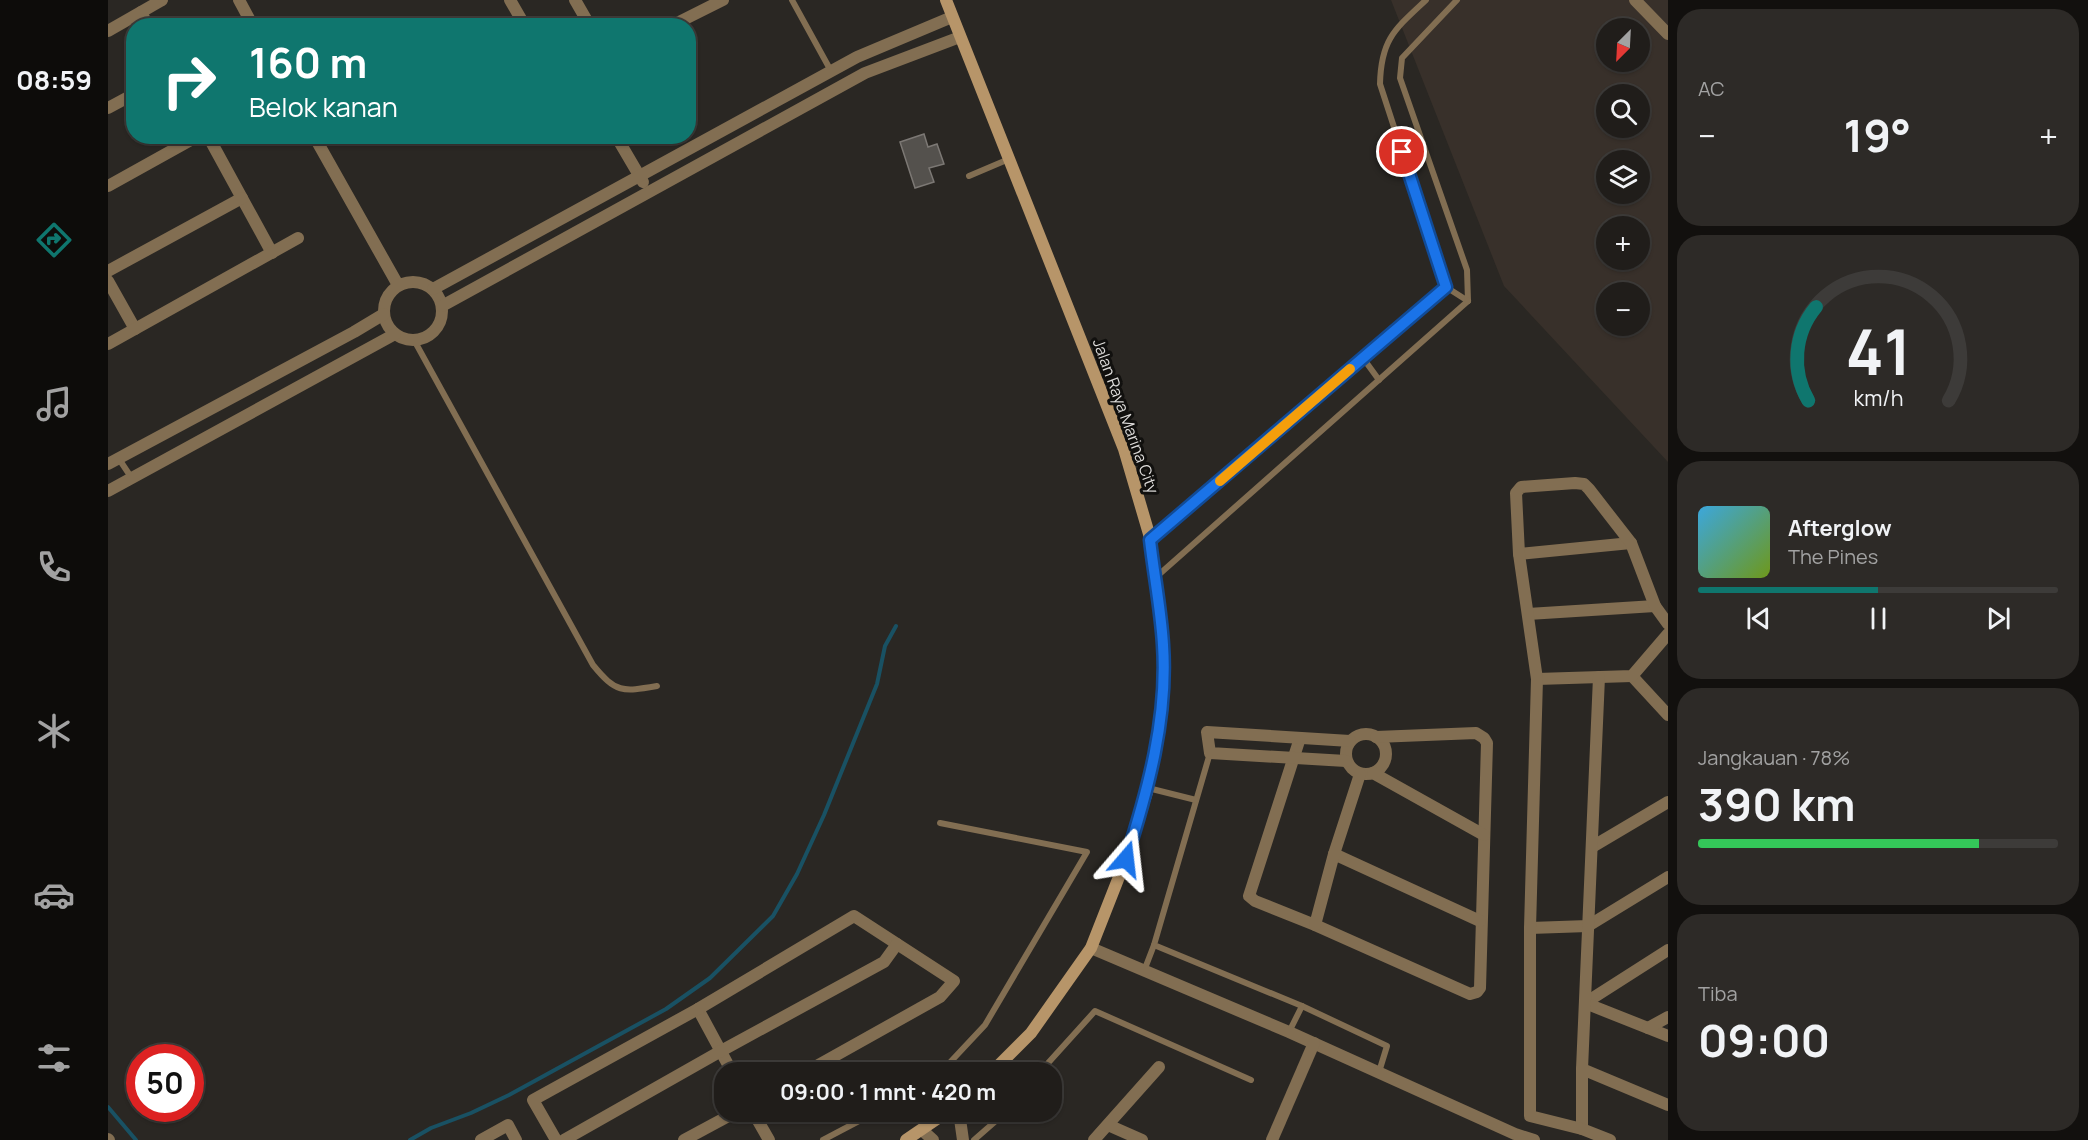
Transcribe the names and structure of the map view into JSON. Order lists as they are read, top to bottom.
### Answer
{
  "streets": {
    "main road": ["Jalan Raya Marina City"]
  },
  "north": "bottom left",
  "page": {
    "tabs": "08:59",
    "tile": [
      "AC",
      ["Jangkauan · 78%", "390 km"],
      ["Tiba", "09:00"]
    ],
    "map_buttons": ["+", "−"],
    "turn": ["160 m", "Belok kanan"],
    "heat": ["−", "19°", "+"],
    "song": ["Afterglow", "The Pines"],
    "limit": "50",
    "trip": "09:00 · 1 mnt · 420 m",
    "gauge": ["41", "km/h"]
  }
}
